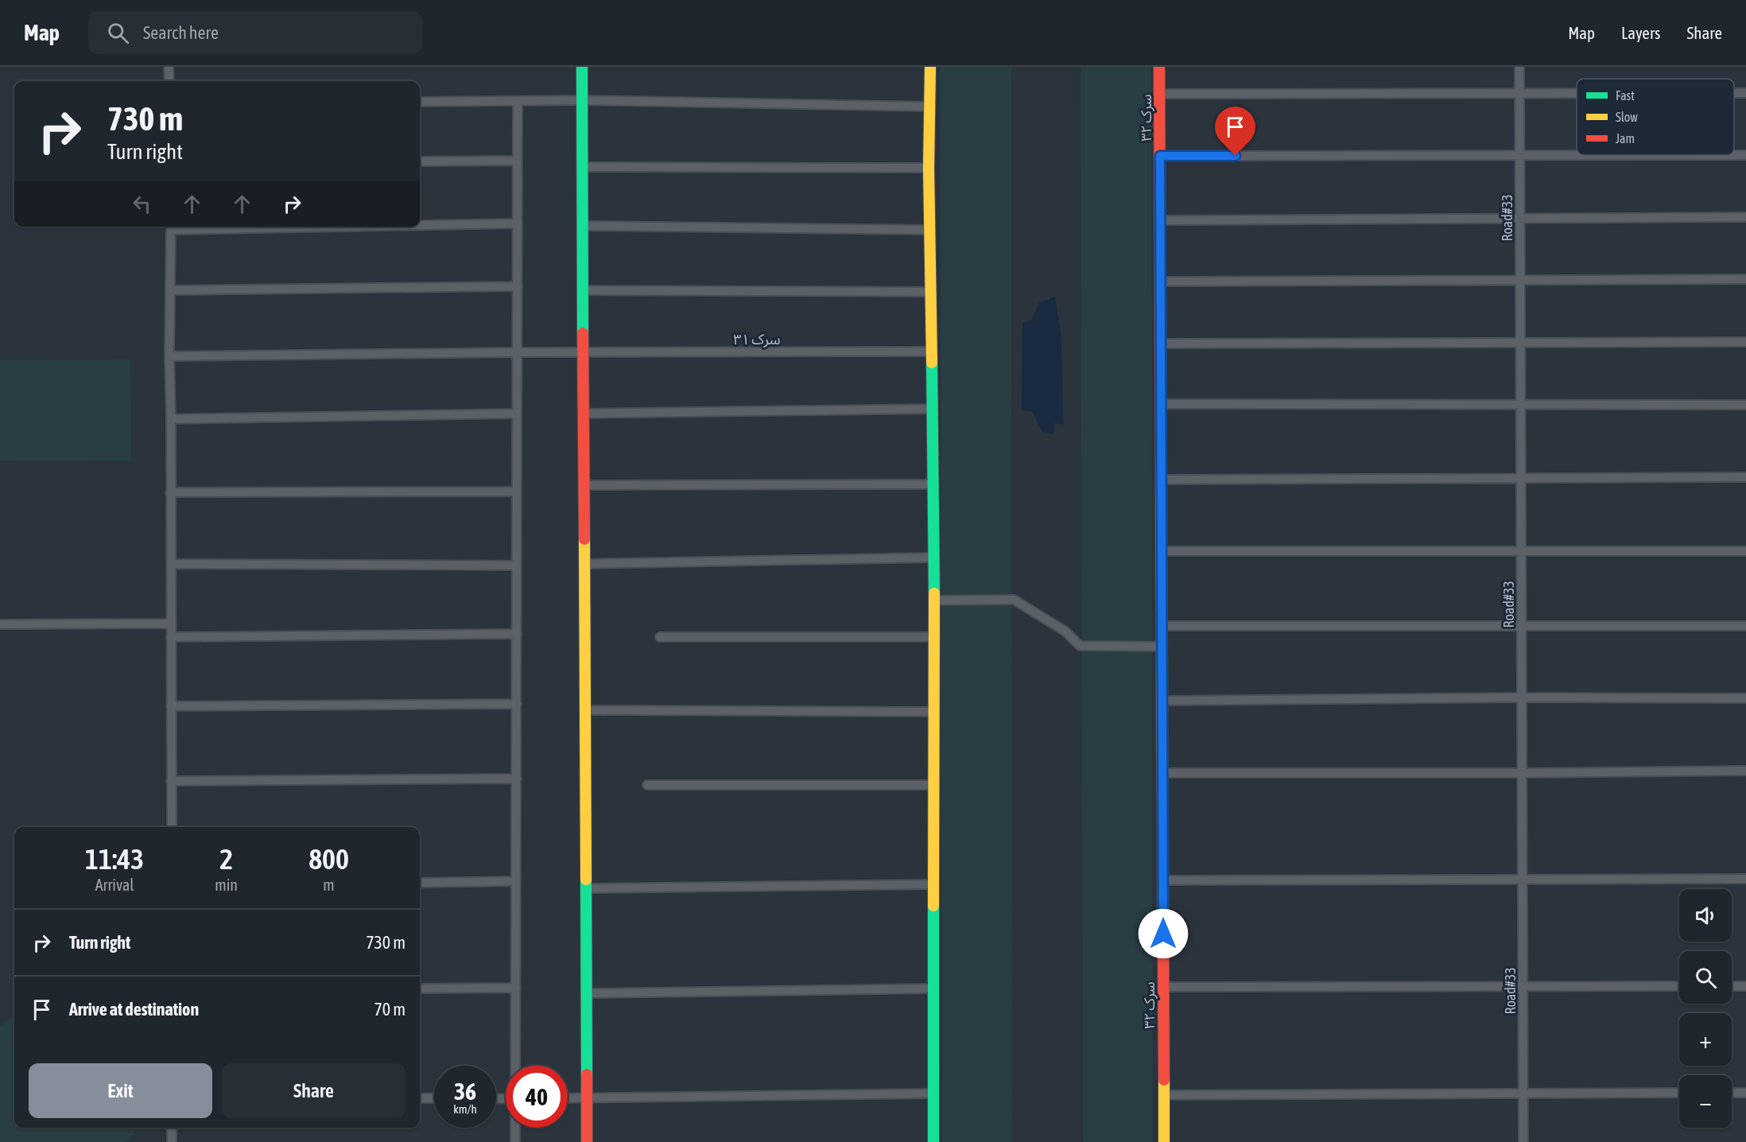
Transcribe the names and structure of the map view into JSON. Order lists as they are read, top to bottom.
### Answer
{
  "streets": {
    "street": ["سرک ۳۲", "Road#33", "سرک ۳۱"]
  },
  "legend": ["Fast", "Slow", "Jam"],
  "page": {
    "header": "Map",
    "search": "Search here",
    "nav": ["Map", "Layers", "Share"],
    "turn": ["730 m", "Turn right"],
    "eta": [
      "11:43",
      "Arrival",
      "2",
      "min",
      "800",
      "m"
    ],
    "map_buttons": ["+", "−"],
    "list": [
      {
        "name": "Turn right",
        "value": "730 m"
      },
      {
        "name": "Arrive at destination",
        "value": "70 m"
      }
    ],
    "buttons": ["Exit", "Share"],
    "speed": "36 km/h",
    "limit": "40"
  }
}
